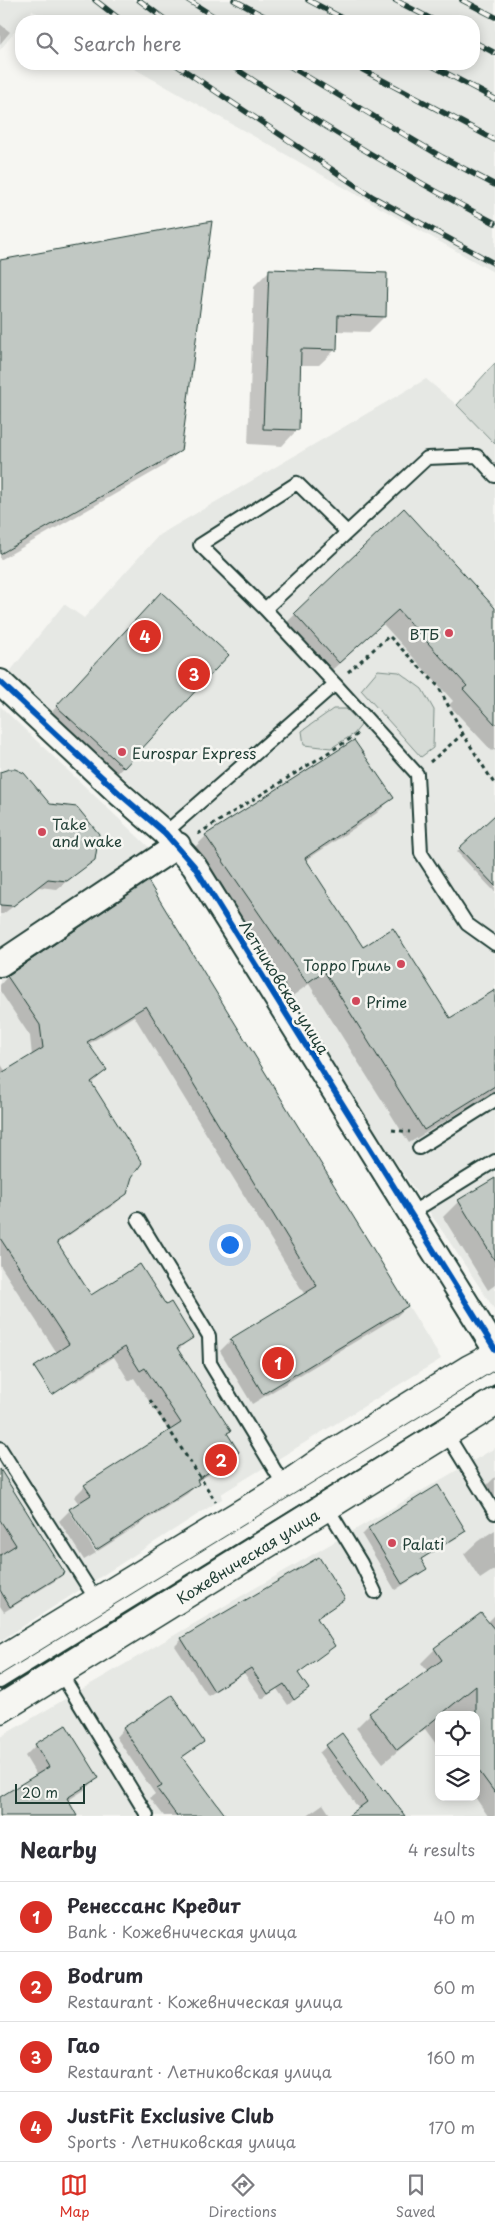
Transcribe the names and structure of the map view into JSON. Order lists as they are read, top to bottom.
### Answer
{
  "streets": {
    "main road": ["Кожевническая улица"],
    "street": ["Летниковская улица"]
  },
  "places": [
    "ВТБ",
    "Eurospar Express",
    "Take and wake",
    "Торро Гриль",
    "Prime",
    "Palati"
  ],
  "scale_bar": "20 m",
  "page": {
    "search": "Search here",
    "pins": [
      "4",
      "3",
      "1",
      "2"
    ],
    "scale": "20 m",
    "heading": ["Nearby", "4 results"],
    "list": [
      {
        "mark": "1",
        "name": "Ренессанс Кредит",
        "note": "Bank · Кожевническая улица",
        "value": "40 m"
      },
      {
        "mark": "2",
        "name": "Bodrum",
        "note": "Restaurant · Кожевническая улица",
        "value": "60 m"
      },
      {
        "mark": "3",
        "name": "Гао",
        "note": "Restaurant · Летниковская улица",
        "value": "160 m"
      },
      {
        "mark": "4",
        "name": "JustFit Exclusive Club",
        "note": "Sports · Летниковская улица",
        "value": "170 m"
      }
    ],
    "nav": ["Map", "Directions", "Saved"]
  }
}
